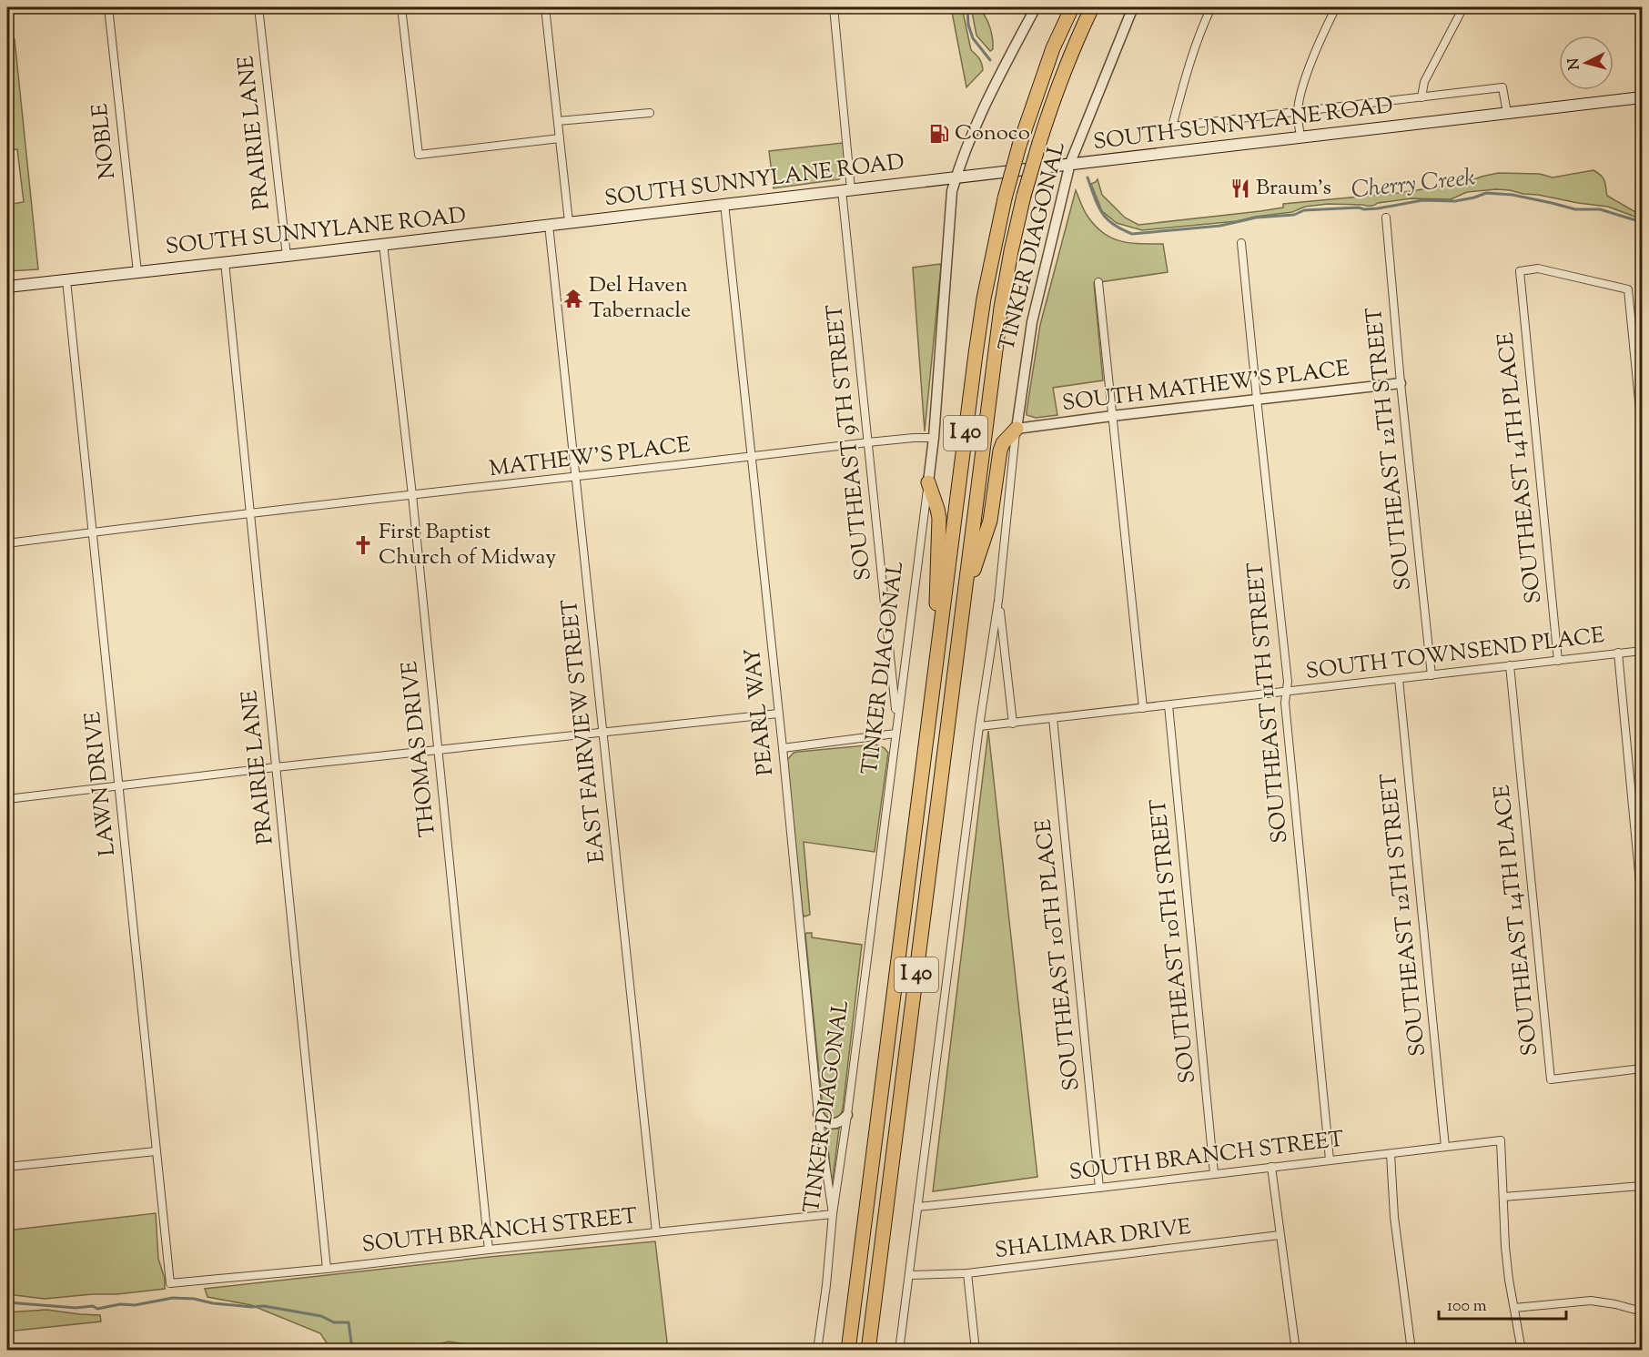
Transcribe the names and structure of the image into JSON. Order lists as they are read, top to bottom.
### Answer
{
  "streets": {
    "highway": ["TINKER DIAGONAL", "I 40"],
    "main road": ["SOUTH SUNNYLANE ROAD"],
    "street": [
      "PRAIRIE LANE",
      "NOBLE",
      "SOUTH MATHEW'S PLACE",
      "SOUTHEAST 9TH STREET",
      "SOUTHEAST 12TH STREET",
      "MATHEW'S PLACE",
      "SOUTHEAST 14TH PLACE",
      "SOUTH TOWNSEND PLACE",
      "SOUTHEAST 11TH STREET",
      "PEARL WAY",
      "EAST FAIRVIEW STREET",
      "THOMAS DRIVE",
      "LAWN DRIVE",
      "SOUTHEAST 10TH STREET",
      "SOUTHEAST 10TH PLACE",
      "SOUTH BRANCH STREET",
      "SHALIMAR DRIVE"
    ]
  },
  "crossings": [
    ["SOUTH SUNNYLANE ROAD", "PRAIRIE LANE"],
    ["SOUTH SUNNYLANE ROAD", "NOBLE"],
    ["SOUTH SUNNYLANE ROAD", "TINKER DIAGONAL"],
    ["SOUTH SUNNYLANE ROAD", "SOUTHEAST 9TH STREET"],
    ["SOUTH SUNNYLANE ROAD", "PEARL WAY"],
    ["SOUTH SUNNYLANE ROAD", "EAST FAIRVIEW STREET"],
    ["SOUTH SUNNYLANE ROAD", "THOMAS DRIVE"],
    ["SOUTH SUNNYLANE ROAD", "LAWN DRIVE"],
    ["PRAIRIE LANE", "MATHEW'S PLACE"],
    ["PRAIRIE LANE", "SOUTH BRANCH STREET"],
    ["TINKER DIAGONAL", "SOUTH MATHEW'S PLACE"],
    ["TINKER DIAGONAL", "SOUTHEAST 9TH STREET"],
    ["TINKER DIAGONAL", "MATHEW'S PLACE"],
    ["TINKER DIAGONAL", "SOUTH TOWNSEND PLACE"],
    ["TINKER DIAGONAL", "PEARL WAY"],
    ["TINKER DIAGONAL", "SOUTH BRANCH STREET"],
    ["TINKER DIAGONAL", "SHALIMAR DRIVE"],
    ["SOUTH MATHEW'S PLACE", "SOUTHEAST 12TH STREET"],
    ["SOUTH MATHEW'S PLACE", "SOUTHEAST 11TH STREET"],
    ["SOUTHEAST 9TH STREET", "MATHEW'S PLACE"],
    ["SOUTHEAST 12TH STREET", "SOUTH TOWNSEND PLACE"],
    ["SOUTHEAST 12TH STREET", "SOUTH BRANCH STREET"],
    ["MATHEW'S PLACE", "PEARL WAY"],
    ["MATHEW'S PLACE", "EAST FAIRVIEW STREET"],
    ["MATHEW'S PLACE", "THOMAS DRIVE"],
    ["SOUTHEAST 14TH PLACE", "SOUTH TOWNSEND PLACE"],
    ["SOUTH TOWNSEND PLACE", "SOUTHEAST 11TH STREET"],
    ["SOUTH TOWNSEND PLACE", "SOUTHEAST 10TH STREET"],
    ["SOUTH TOWNSEND PLACE", "SOUTHEAST 10TH PLACE"],
    ["SOUTHEAST 11TH STREET", "SOUTH BRANCH STREET"],
    ["PEARL WAY", "SOUTH BRANCH STREET"],
    ["EAST FAIRVIEW STREET", "SOUTH BRANCH STREET"],
    ["THOMAS DRIVE", "SOUTH BRANCH STREET"],
    ["LAWN DRIVE", "SOUTH BRANCH STREET"],
    ["SOUTHEAST 10TH STREET", "SOUTH BRANCH STREET"],
    ["SOUTHEAST 10TH PLACE", "SOUTH BRANCH STREET"]
  ],
  "water": ["Cherry Creek"],
  "places": {
    "fuel station": ["Conoco"],
    "restaurant": ["Braum's"],
    "temple": ["Del Haven Tabernacle"],
    "church": ["First Baptist Church of Midway"]
  },
  "scale_bar": "100 m",
  "north": "left"
}
